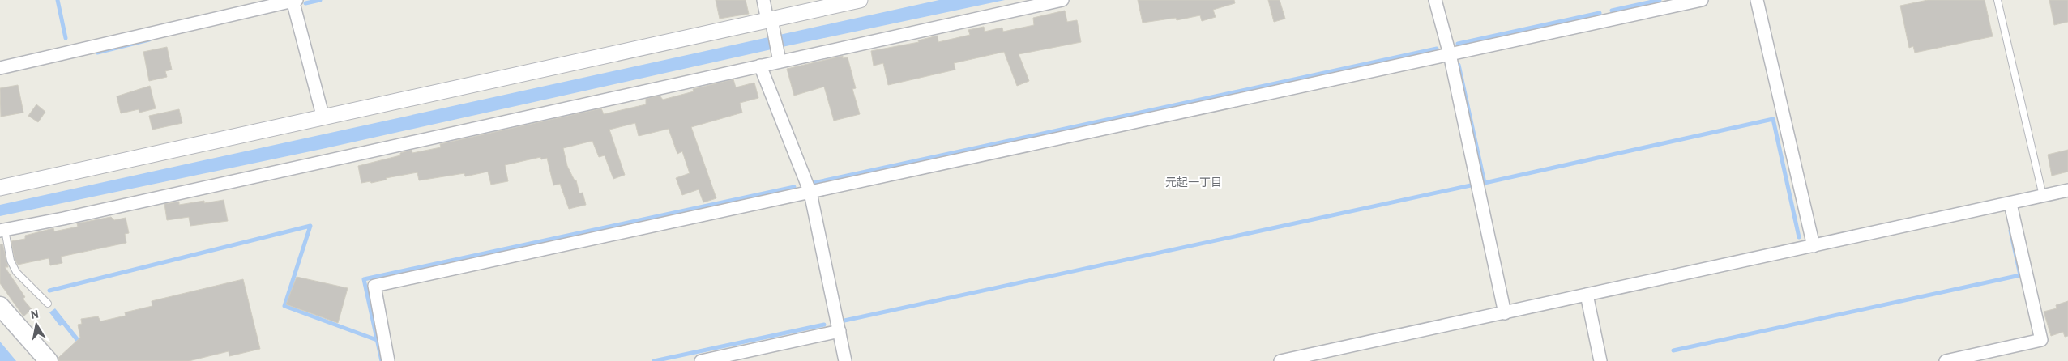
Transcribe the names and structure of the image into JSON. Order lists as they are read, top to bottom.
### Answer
{
  "districts": ["元起一丁目"],
  "north": "top"
}
